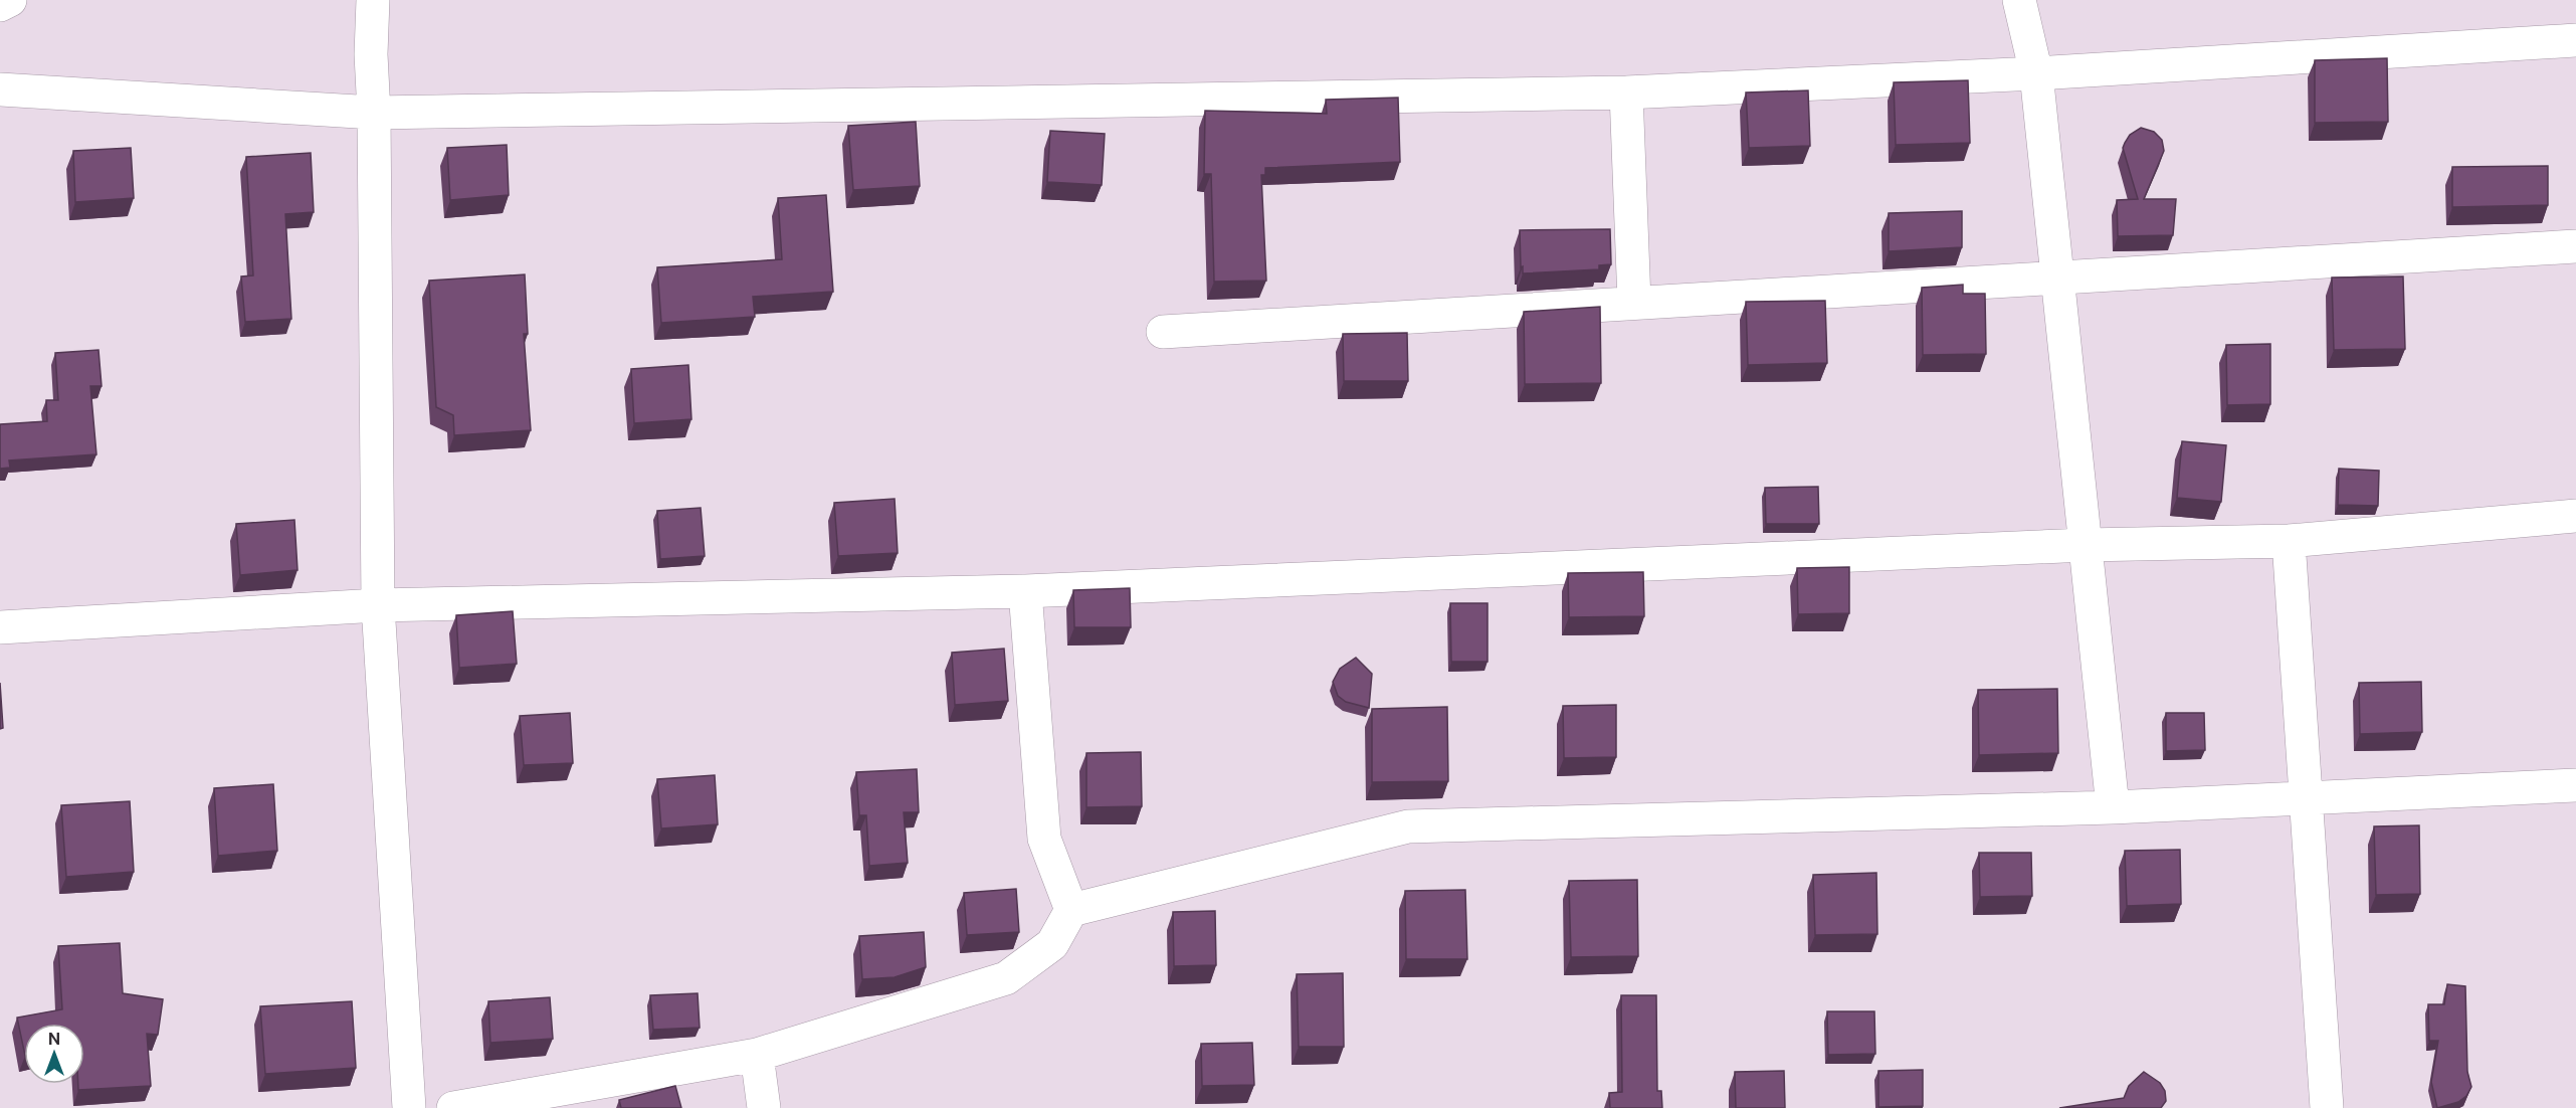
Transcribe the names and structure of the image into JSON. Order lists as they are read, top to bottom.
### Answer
{
  "north": "top"
}
